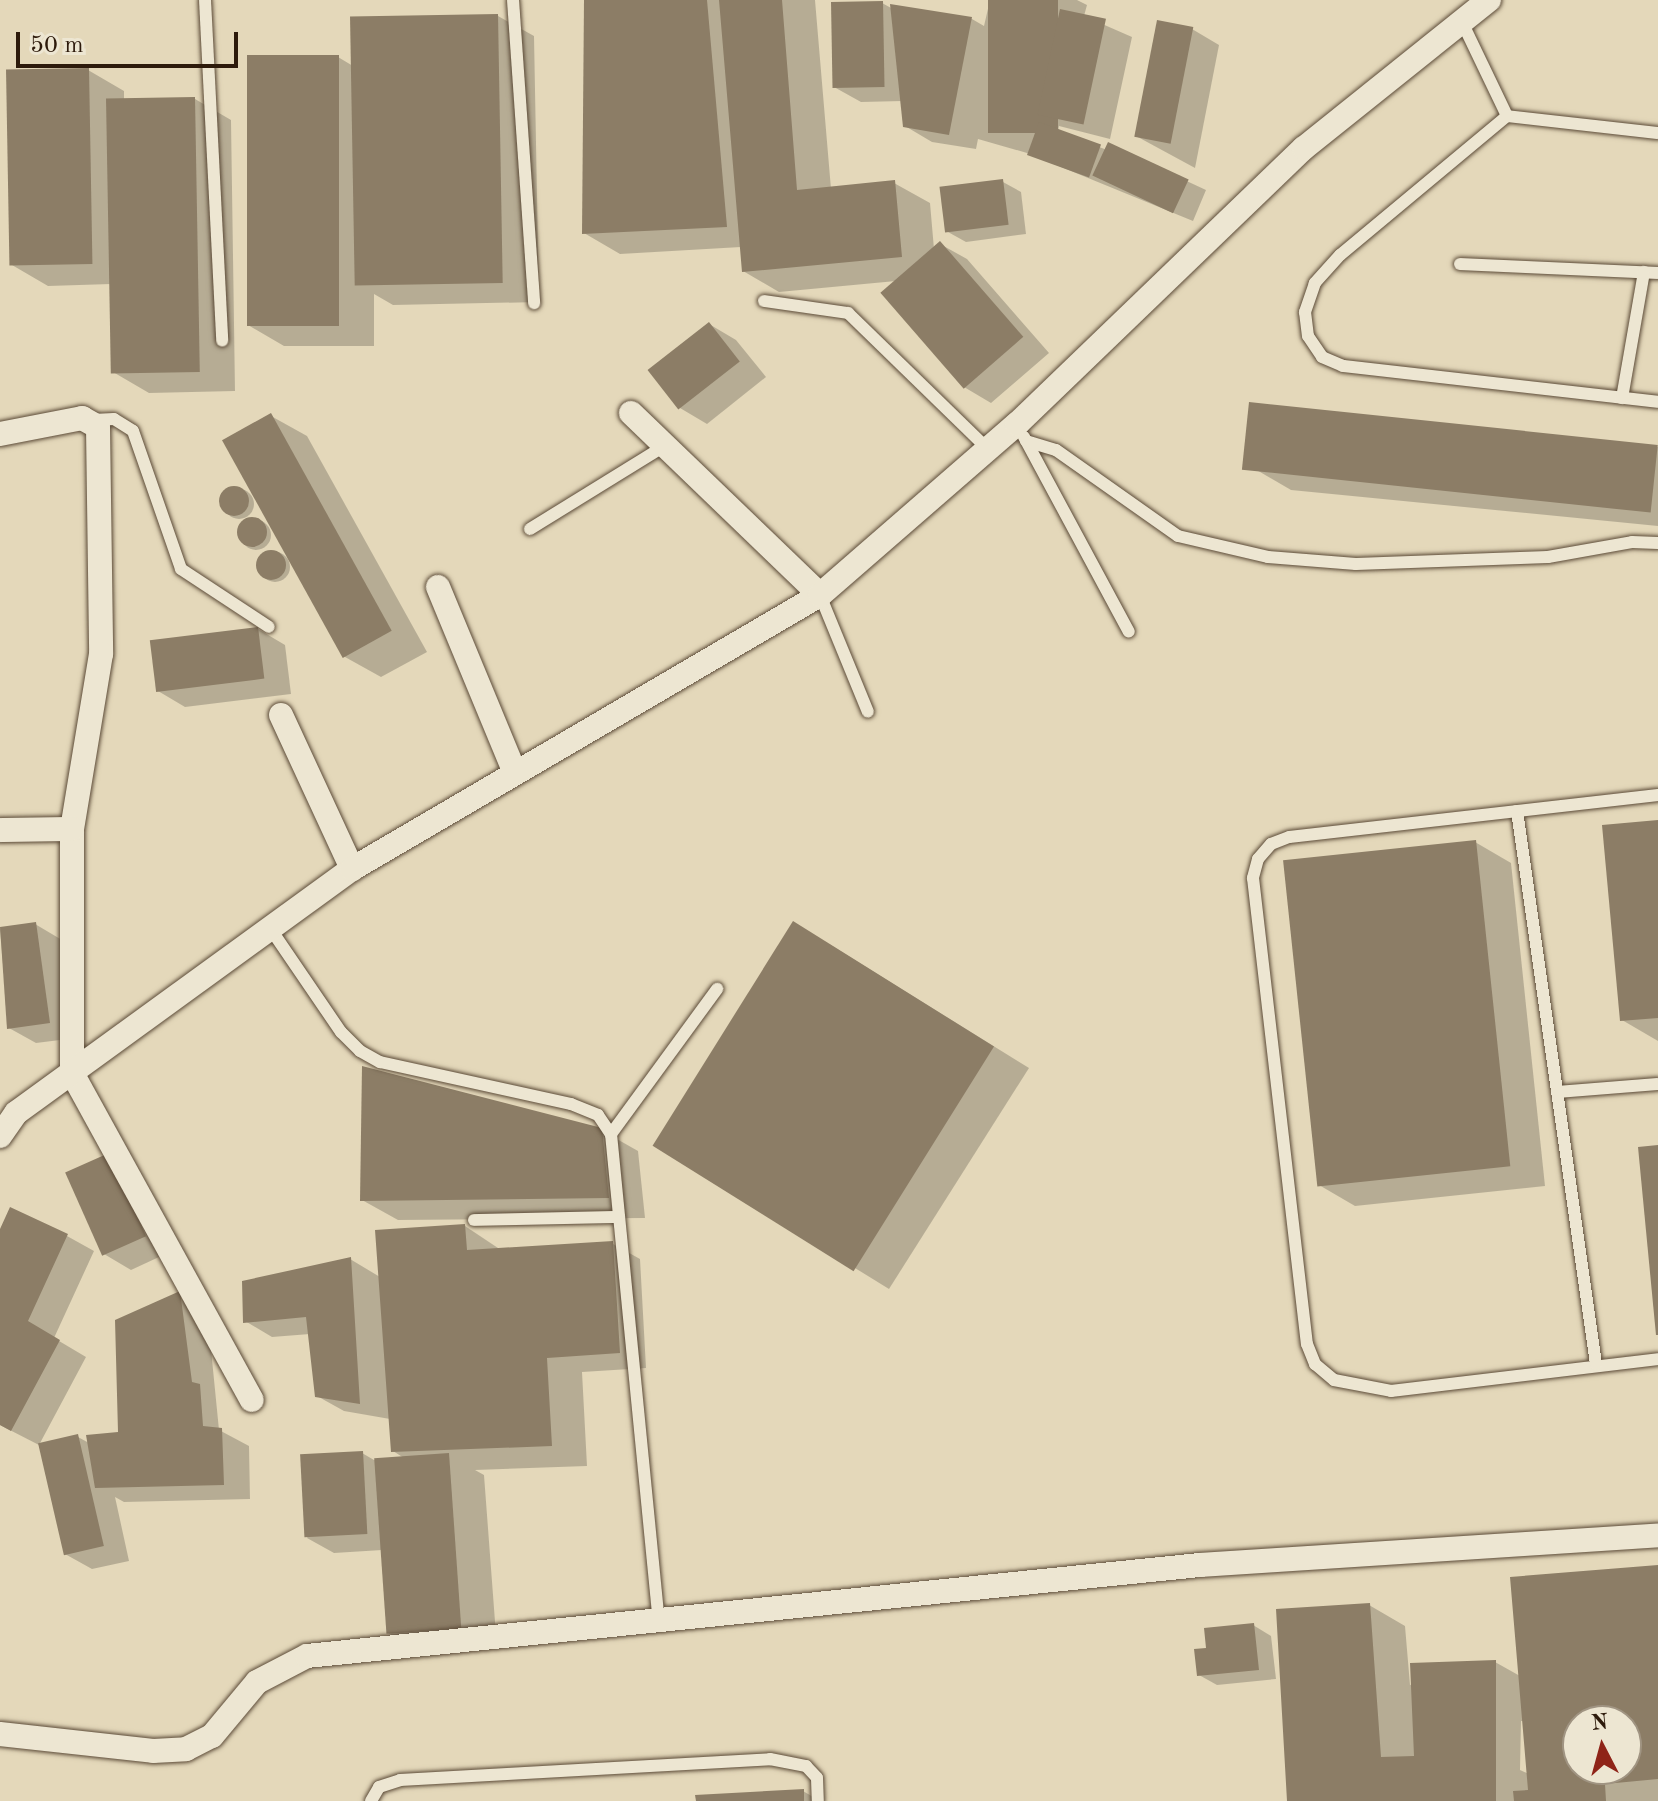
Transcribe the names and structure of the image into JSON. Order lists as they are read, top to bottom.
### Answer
{
  "scale_bar": "50 m",
  "north": "top"
}
